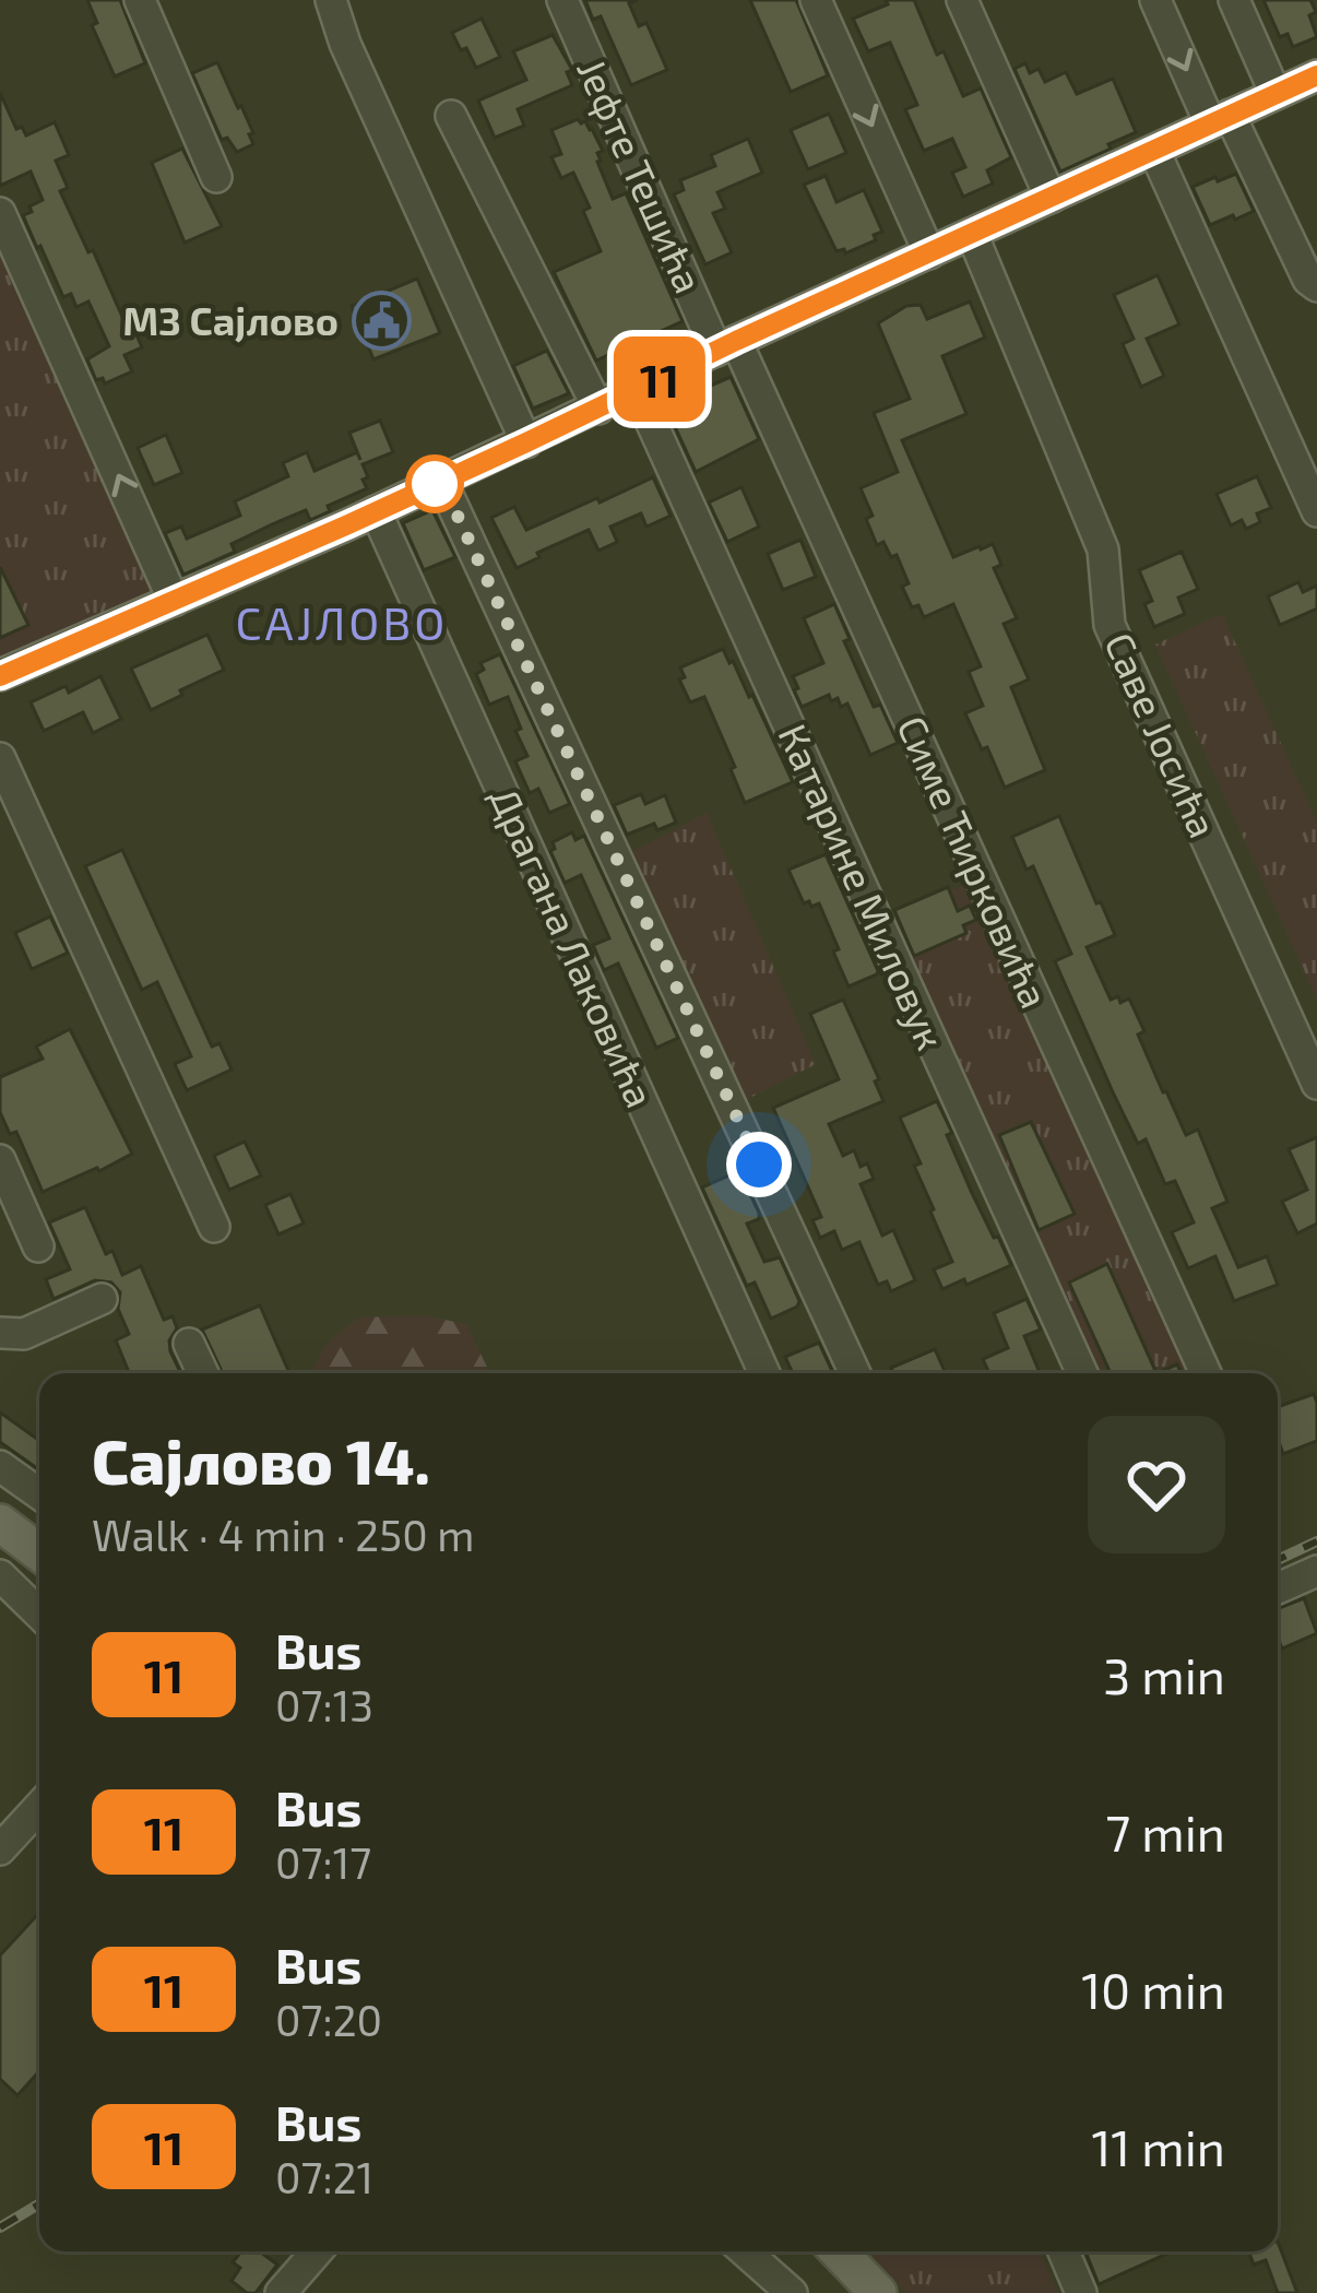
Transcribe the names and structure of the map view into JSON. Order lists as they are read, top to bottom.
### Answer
{
  "streets": {
    "street": [
      "Јефте Тешића",
      "Саве Јосића",
      "Симе Ћирковића",
      "Катарине Миловук",
      "Драгана Лаковића"
    ]
  },
  "crossings": [
    ["Јефте Тешића", "Симе Ћирковића"]
  ],
  "districts": ["САЈЛОВО"],
  "places": {
    "public building": ["МЗ Сајлово"]
  },
  "lines": ["bus line 11"],
  "page": {
    "on_map": "11",
    "heading": ["Сајлово 14.", "Walk · 4 min · 250 m"],
    "list": [
      {
        "mark": "11",
        "name": "Bus",
        "note": "07:13",
        "value": "3 min"
      },
      {
        "mark": "11",
        "name": "Bus",
        "note": "07:17",
        "value": "7 min"
      },
      {
        "mark": "11",
        "name": "Bus",
        "note": "07:20",
        "value": "10 min"
      },
      {
        "mark": "11",
        "name": "Bus",
        "note": "07:21",
        "value": "11 min"
      }
    ]
  }
}
